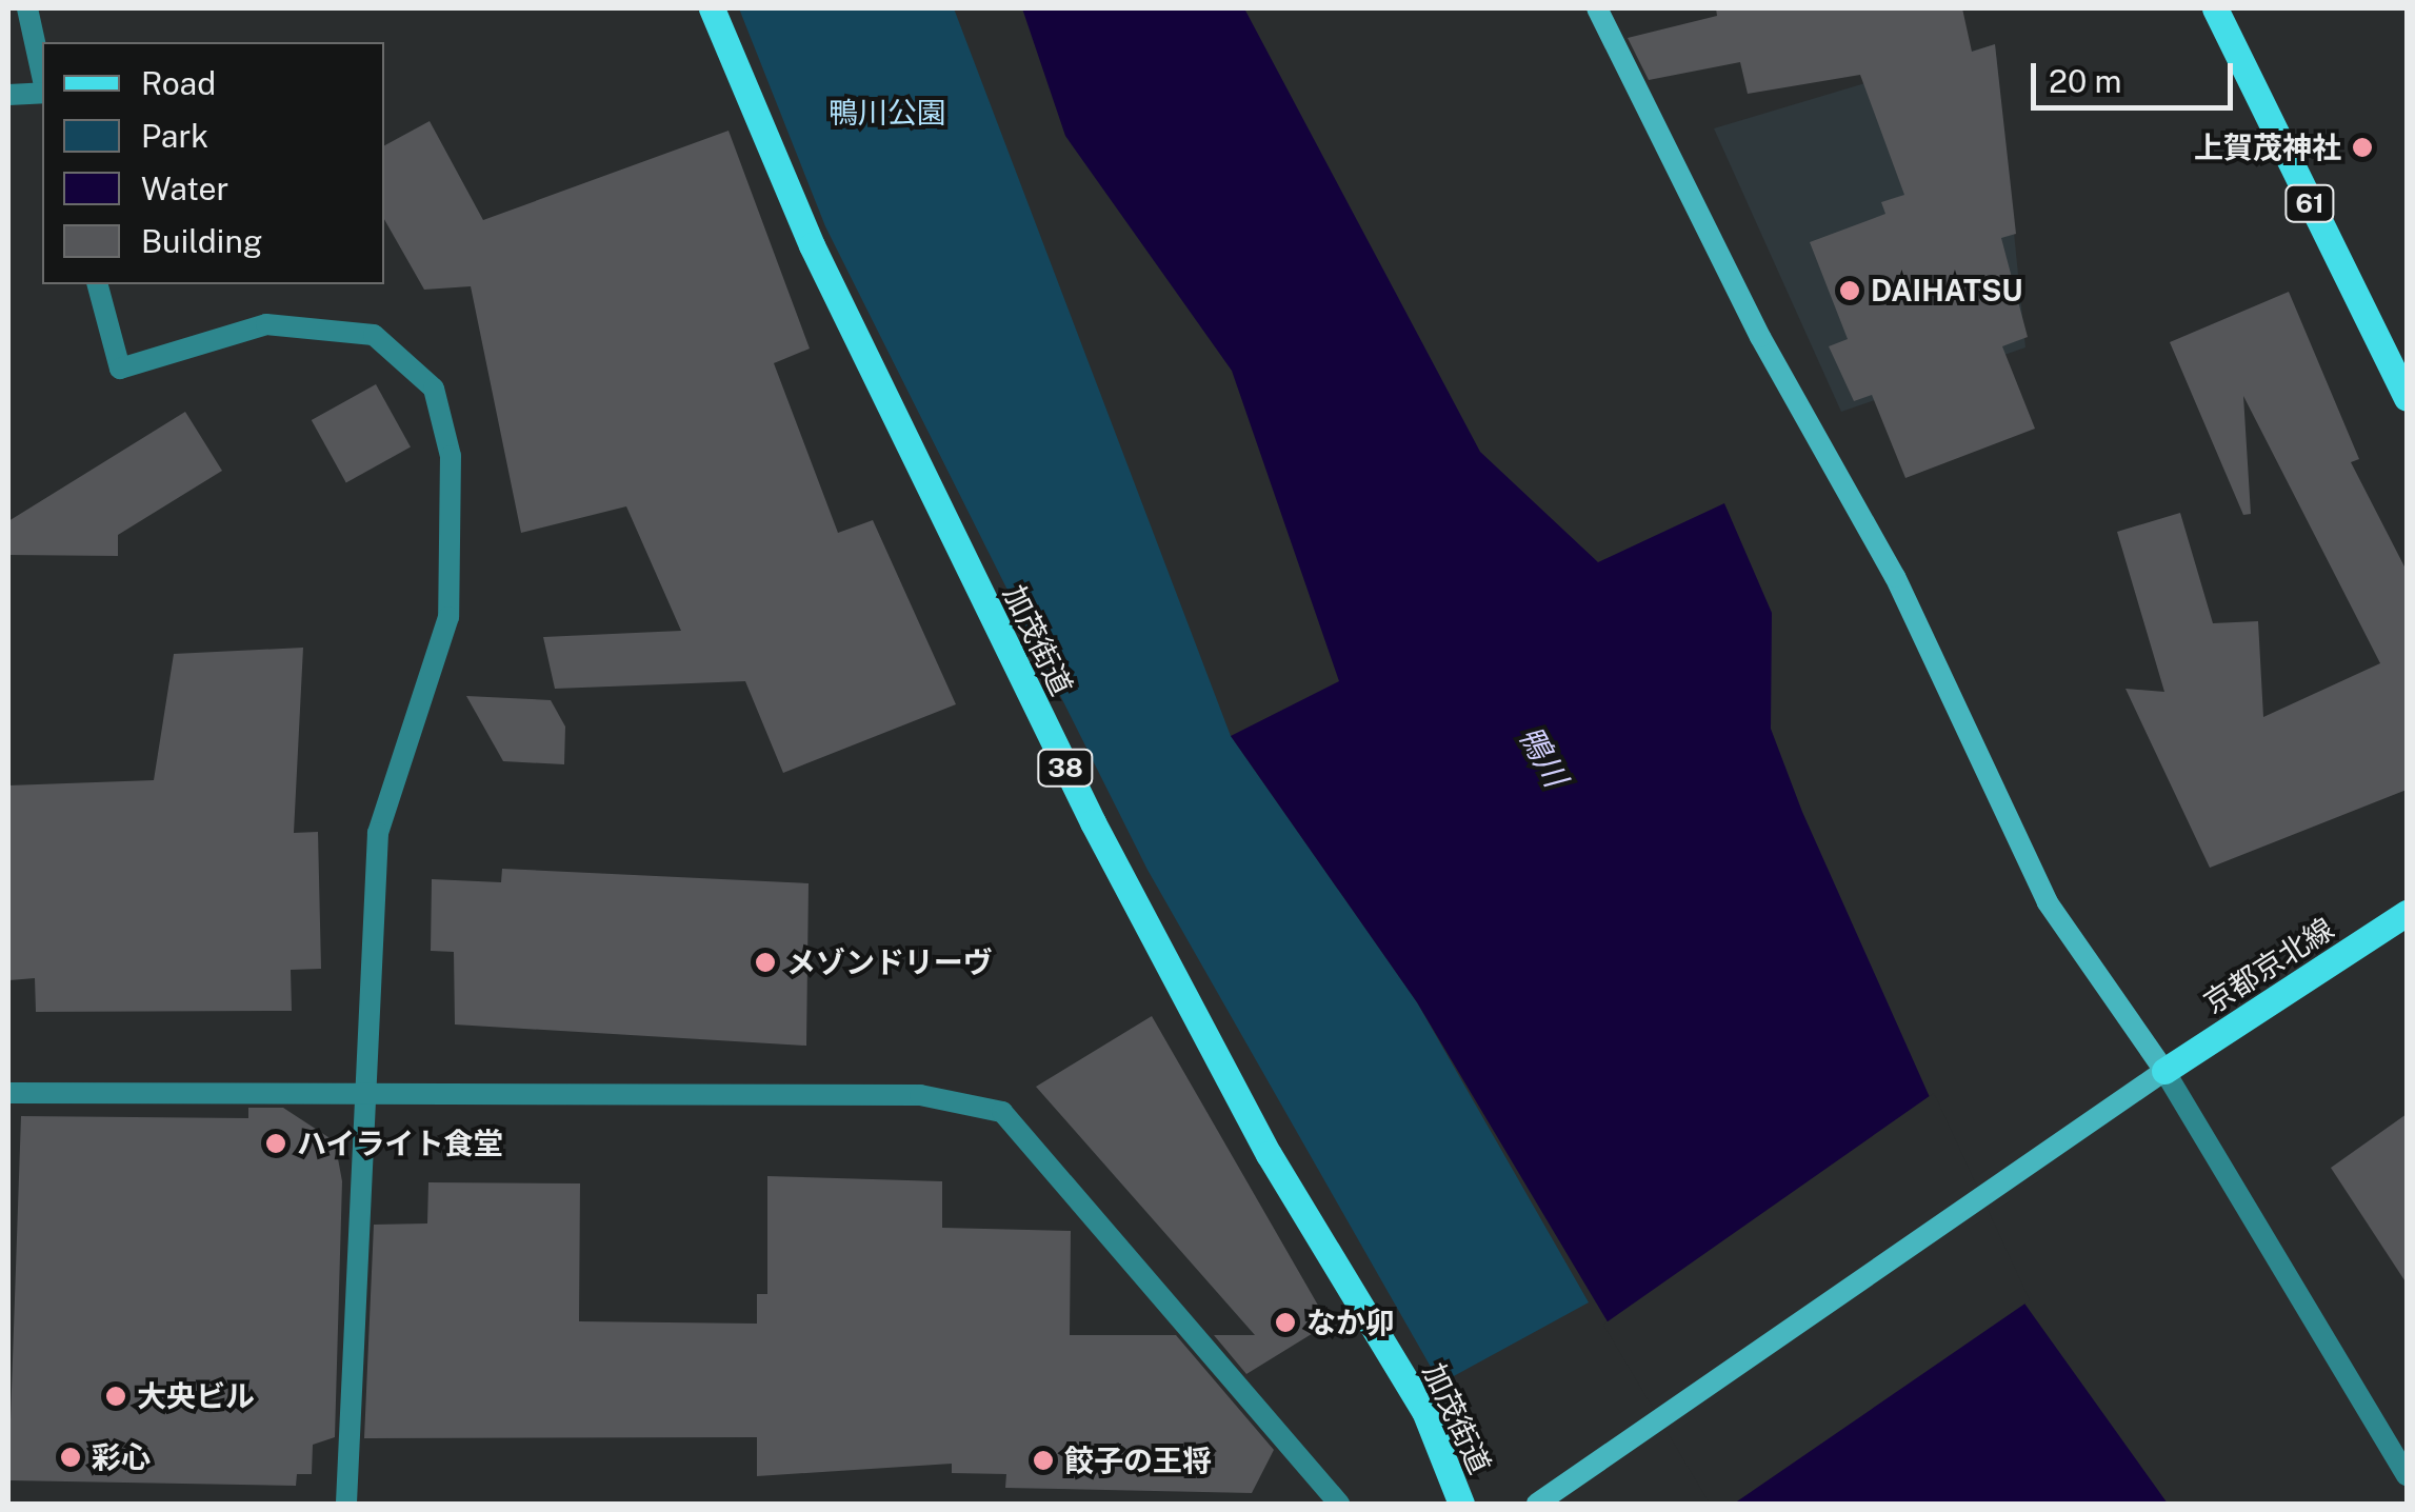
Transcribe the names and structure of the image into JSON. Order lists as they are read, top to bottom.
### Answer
{
  "streets": {
    "main road": [
      "61",
      "加茂街道",
      "38",
      "京都京北線"
    ]
  },
  "water": ["鴨川"],
  "parks": ["鴨川公園"],
  "places": [
    "上賀茂神社",
    "DAIHATSU",
    "メゾンドリーヴ",
    "ハイライト食堂",
    "なか卯",
    "大央ビル",
    "彩心",
    "餃子の王将"
  ],
  "legend": [
    "Road",
    "Park",
    "Water",
    "Building"
  ],
  "scale_bar": "20 m"
}
